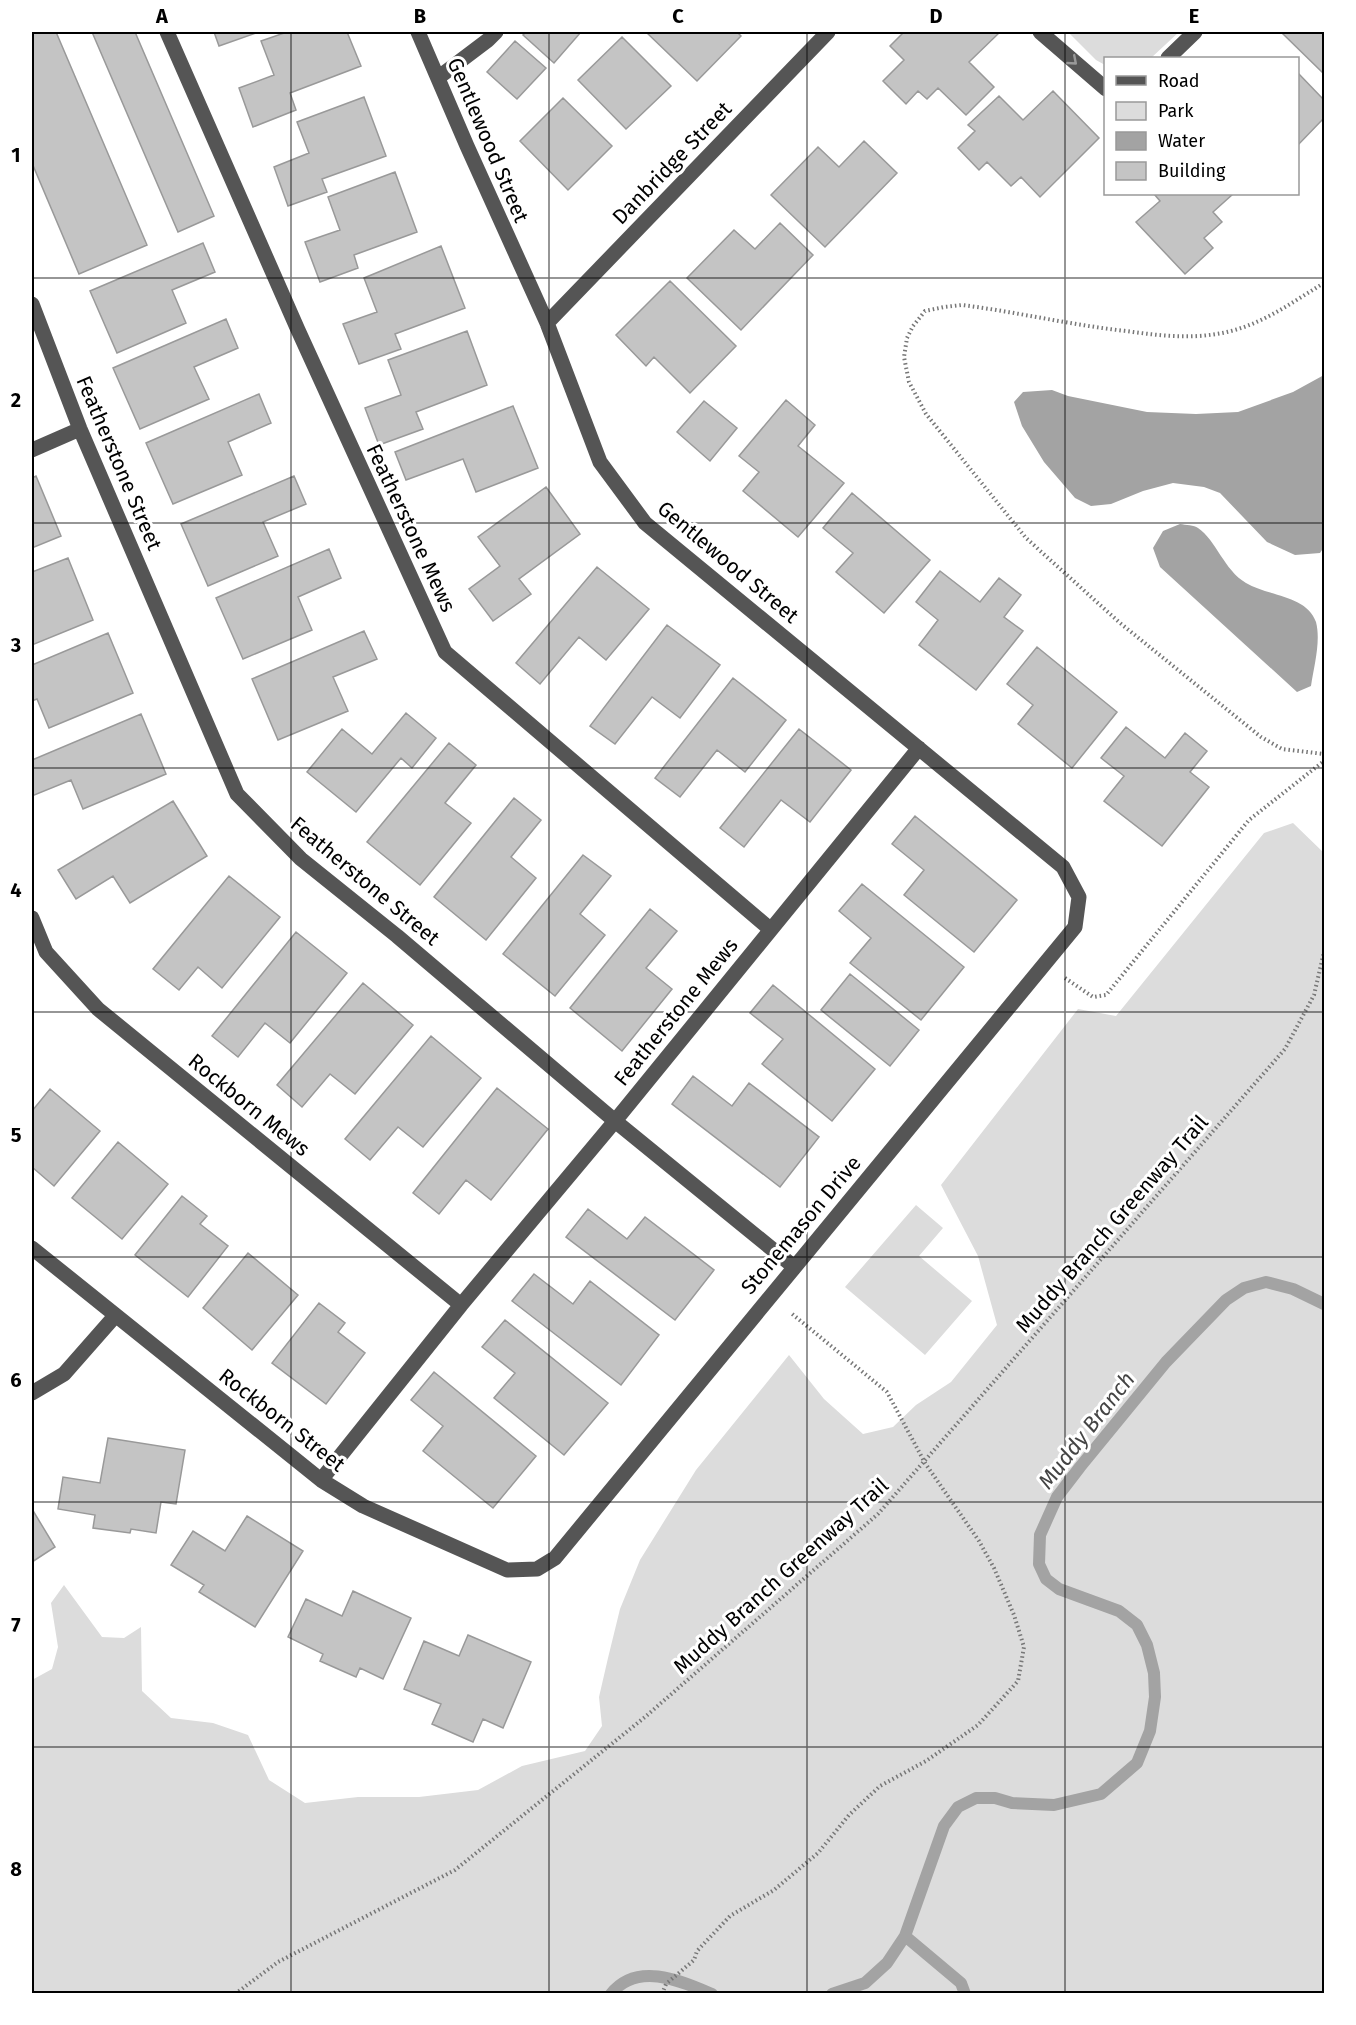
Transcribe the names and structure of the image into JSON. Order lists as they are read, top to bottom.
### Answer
{
  "streets": {
    "street": [
      "Gentlewood Street",
      "Danbridge Street",
      "Featherstone Street",
      "Featherstone Mews",
      "Rockborn Mews",
      "Stonemason Drive",
      "Rockborn Street"
    ],
    "path": ["Muddy Branch Greenway Trail"]
  },
  "crossings": [
    ["Gentlewood Street", "Danbridge Street"],
    ["Gentlewood Street", "Featherstone Mews"],
    ["Gentlewood Street", "Stonemason Drive"],
    ["Featherstone Street", "Featherstone Mews"],
    ["Featherstone Street", "Stonemason Drive"],
    ["Stonemason Drive", "Rockborn Street"]
  ],
  "water": ["Muddy Branch"],
  "legend": [
    "Road",
    "Park",
    "Water",
    "Building"
  ],
  "grid": {
    "columns": [
      "A",
      "B",
      "C",
      "D",
      "E"
    ],
    "rows": [
      "1",
      "2",
      "3",
      "4",
      "5",
      "6",
      "7",
      "8"
    ]
  }
}
